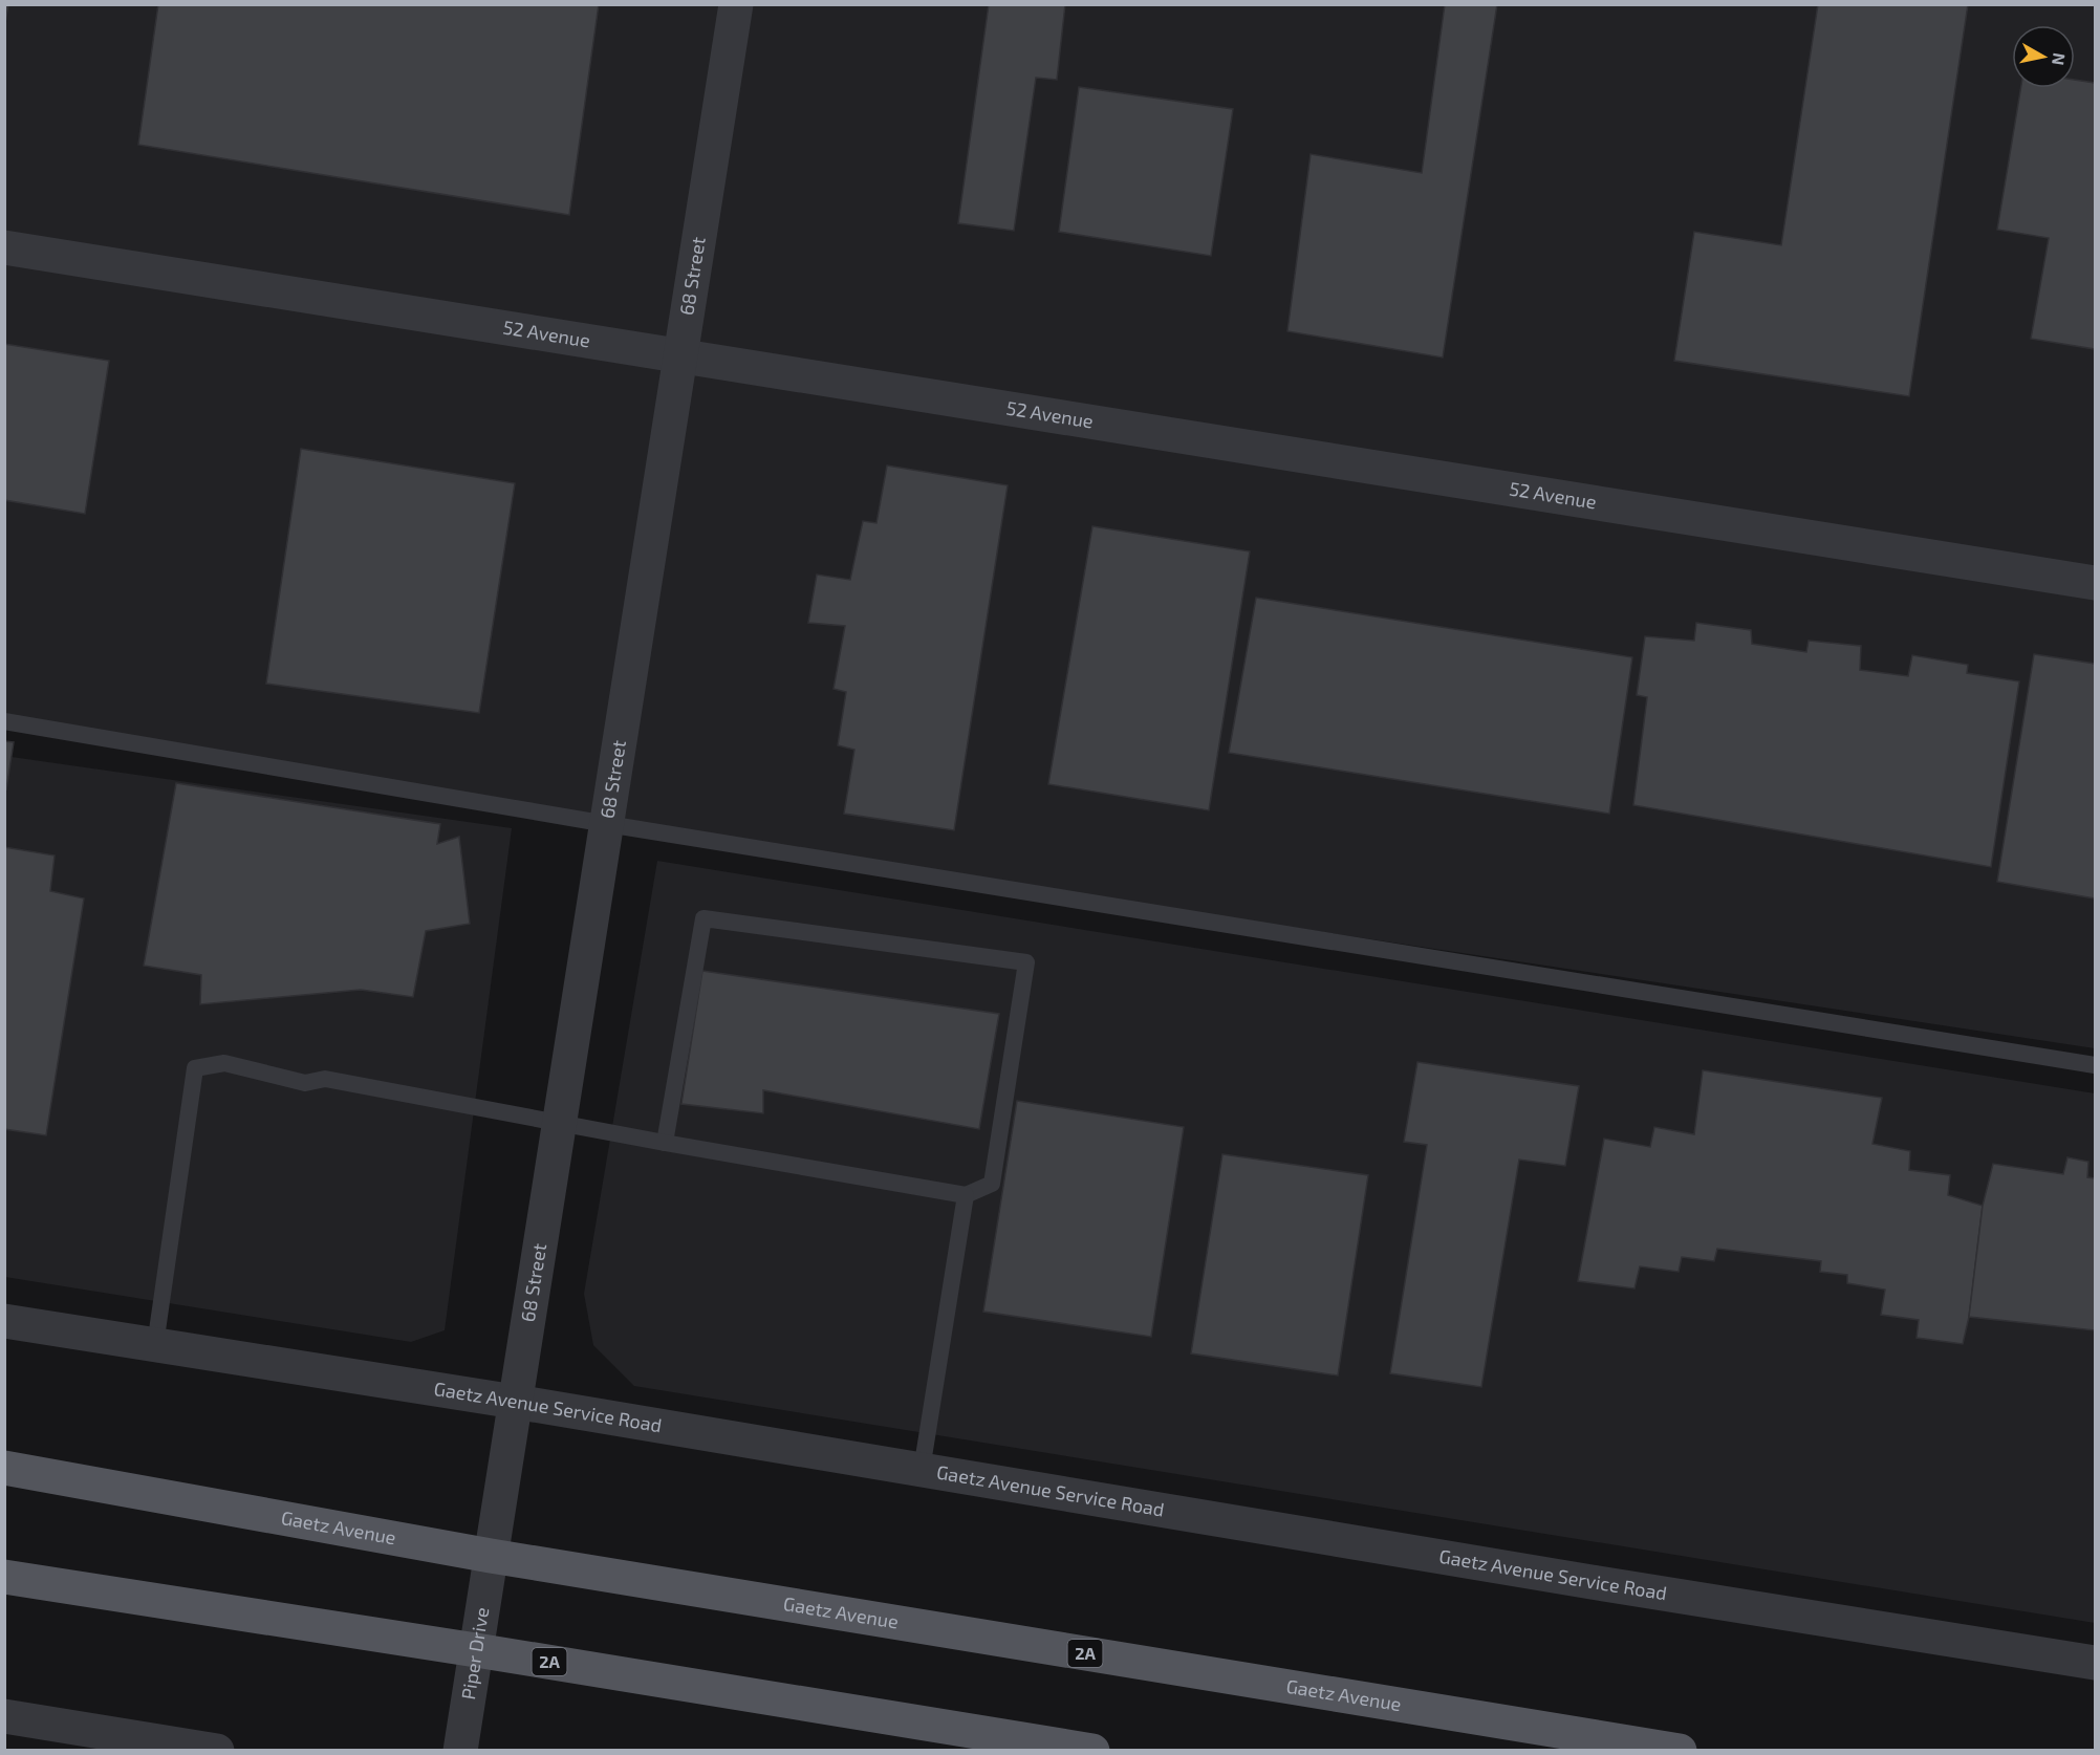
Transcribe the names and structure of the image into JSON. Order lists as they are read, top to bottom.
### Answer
{
  "streets": {
    "main road": ["Gaetz Avenue", "2A"],
    "street": [
      "68 Street",
      "52 Avenue",
      "Gaetz Avenue Service Road",
      "Piper Drive"
    ]
  },
  "crossings": [
    ["68 Street", "52 Avenue"],
    ["68 Street", "Gaetz Avenue Service Road"],
    ["68 Street", "Gaetz Avenue"],
    ["68 Street", "Piper Drive"],
    ["Gaetz Avenue", "Piper Drive"],
    ["Piper Drive", "2A"]
  ],
  "north": "right"
}
